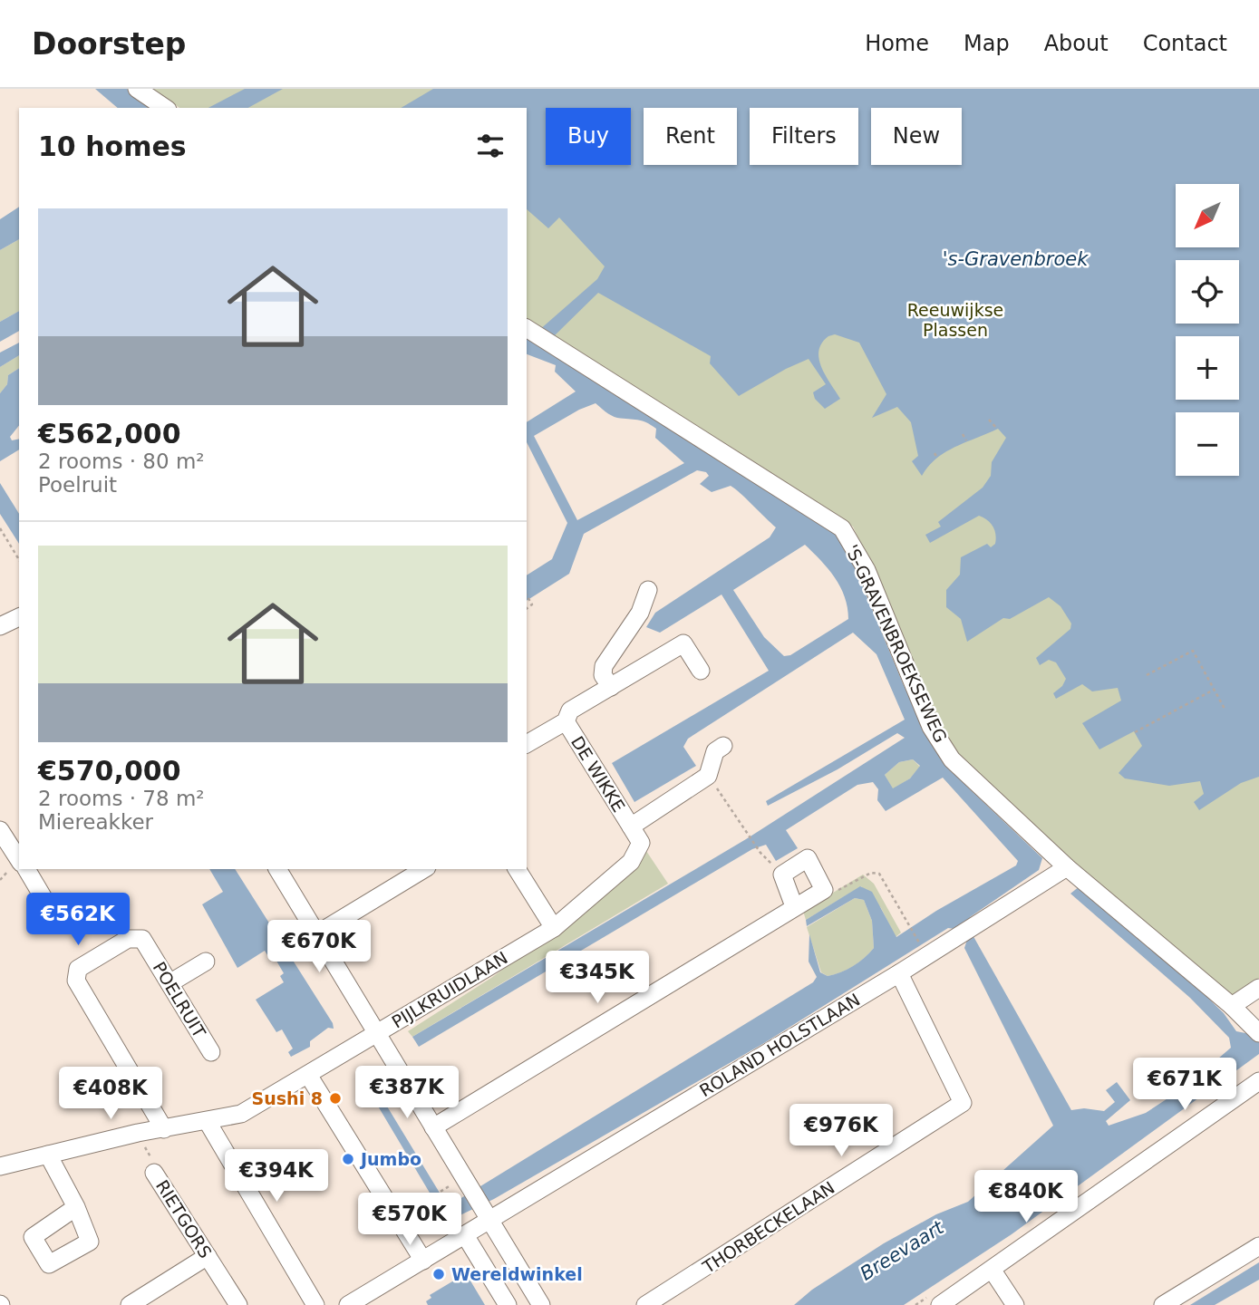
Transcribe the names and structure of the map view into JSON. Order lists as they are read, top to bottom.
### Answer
{
  "streets": {
    "street": [
      "'S-GRAVENBROEKSEWEG",
      "DE WIKKE",
      "PIJLKRUIDLAAN",
      "POELRUIT",
      "ROLAND HOLSTLAAN",
      "RIETGORS",
      "THORBECKELAAN"
    ]
  },
  "crossings": [
    ["'S-GRAVENBROEKSEWEG", "ROLAND HOLSTLAAN"],
    ["DE WIKKE", "PIJLKRUIDLAAN"],
    ["PIJLKRUIDLAAN", "POELRUIT"],
    ["PIJLKRUIDLAAN", "RIETGORS"],
    ["ROLAND HOLSTLAAN", "THORBECKELAAN"]
  ],
  "water": ["'s-Gravenbroek", "Breevaart"],
  "parks": ["Reeuwijkse Plassen"],
  "places": ["Sushi 8", "Jumbo", "Wereldwinkel"],
  "north": "bottom left",
  "page": {
    "header": "Doorstep",
    "nav": [
      "Home",
      "Map",
      "About",
      "Contact"
    ],
    "chip": [
      "Buy",
      "Rent",
      "Filters",
      "New"
    ],
    "heading": "10 homes",
    "map_buttons": ["+", "−"],
    "list": [
      {
        "name": "€562,000",
        "note": "2 rooms · 80 m² · Poelruit"
      },
      {
        "name": "€570,000",
        "note": "2 rooms · 78 m² · Miereakker"
      }
    ],
    "price": [
      "€562K",
      "€670K",
      "€345K",
      "€671K",
      "€387K",
      "€408K",
      "€976K",
      "€394K",
      "€840K",
      "€570K"
    ]
  }
}
